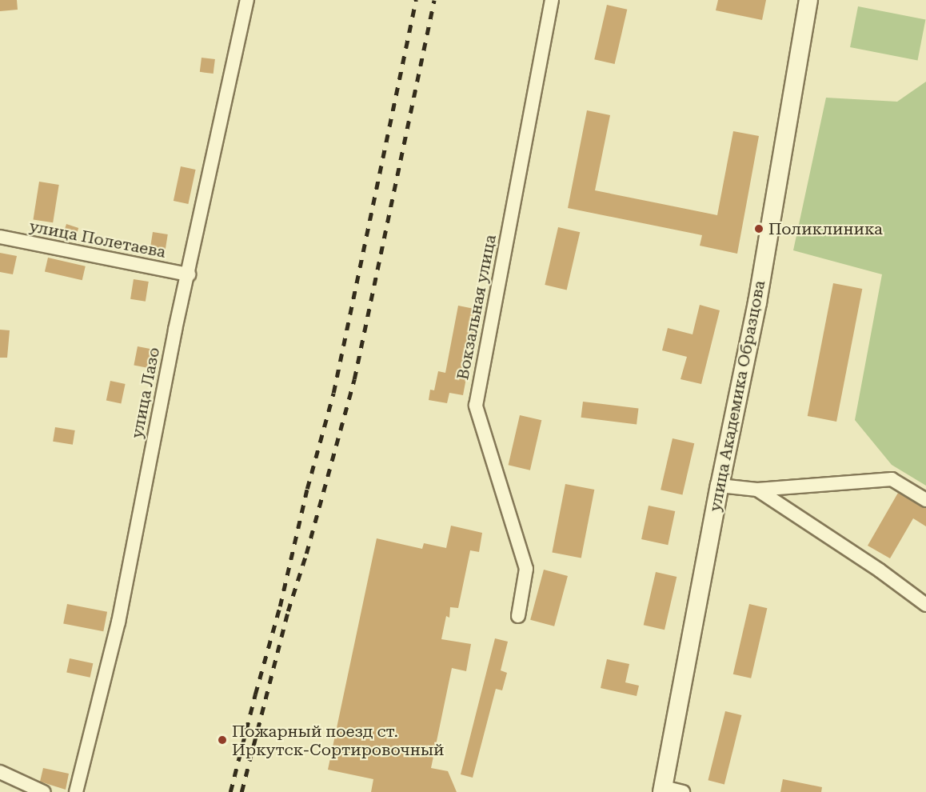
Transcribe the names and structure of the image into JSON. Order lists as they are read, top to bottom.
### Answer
{
  "streets": {
    "street": [
      "улица Полетаева",
      "Вокзальная улица",
      "улица Лазо",
      "улица Академика Образцова"
    ]
  },
  "crossings": [
    ["улица Полетаева", "улица Лазо"]
  ],
  "places": ["Поликлиника", "Пожарный поезд ст. Иркутск-Сортировочный"]
}
